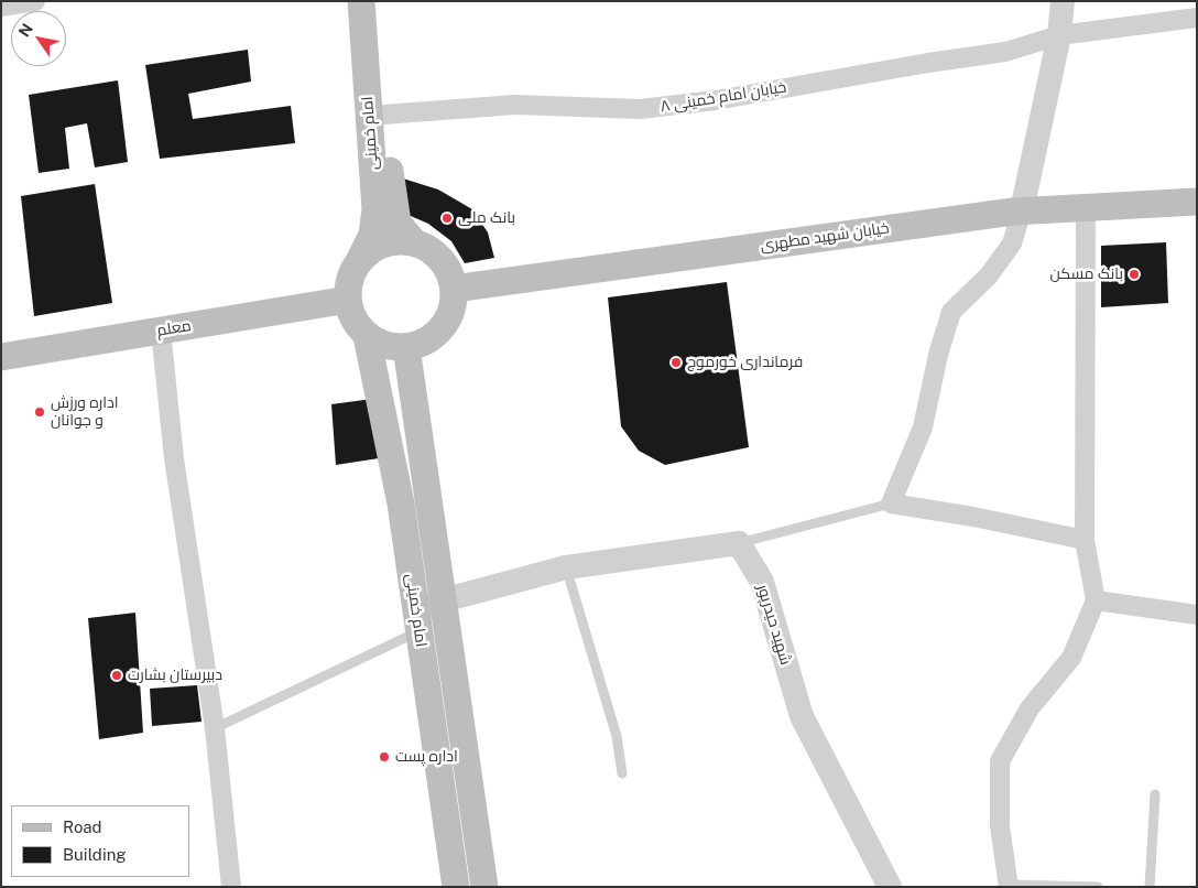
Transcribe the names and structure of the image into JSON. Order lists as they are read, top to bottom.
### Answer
{
  "streets": {
    "main road": ["امام خمینی", "خیابان شهید مطهری", "معلم"],
    "street": ["خیابان امام خمینی ۸", "شهید حیدرپور"]
  },
  "crossings": [
    ["خیابان امام خمینی ۸", "امام خمینی"],
    ["امام خمینی", "خیابان شهید مطهری"],
    ["امام خمینی", "معلم"],
    ["خیابان شهید مطهری", "معلم"]
  ],
  "places": [
    "بانک ملی",
    "بانک مسکن",
    "فرمانداری خورموج",
    "اداره ورزش و جوانان",
    "دبیرستان بشارت",
    "اداره پست"
  ],
  "legend": ["Road", "Building"],
  "north": "top left"
}
